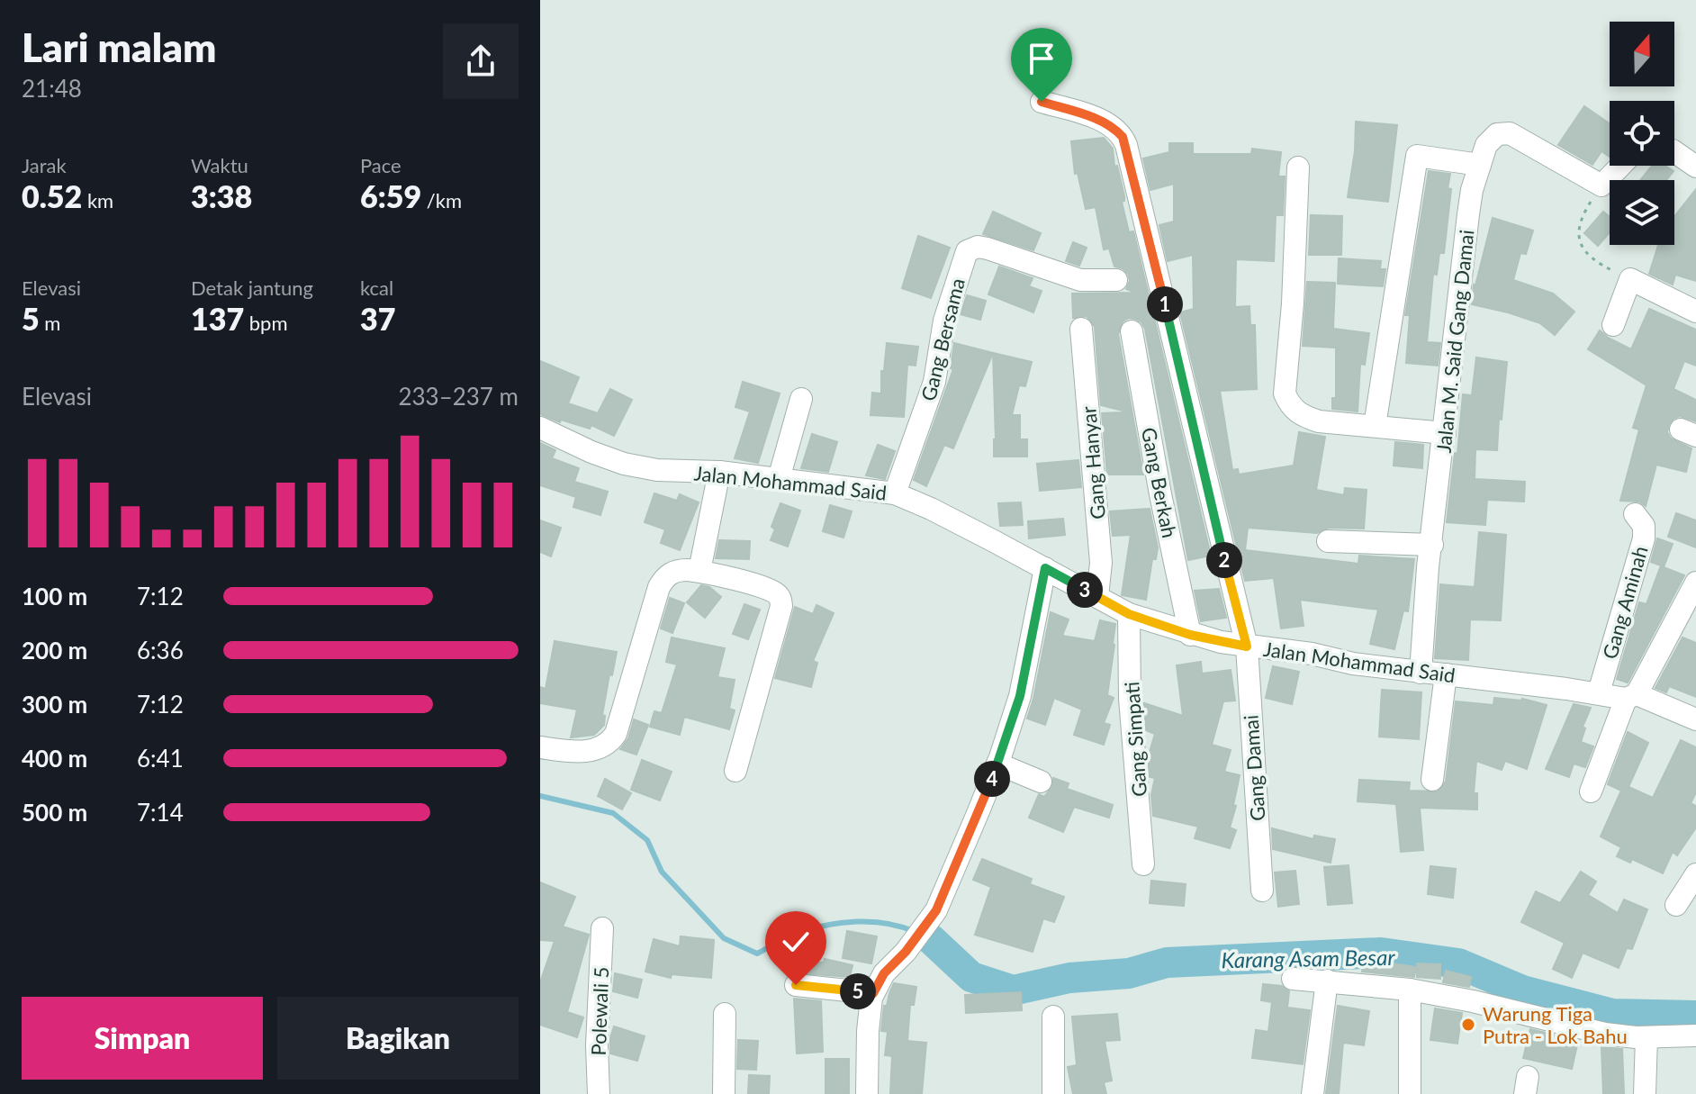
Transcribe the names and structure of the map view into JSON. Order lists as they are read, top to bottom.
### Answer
{
  "streets": {
    "street": [
      "Gang Bersama",
      "Jalan M. Said Gang Damai",
      "Gang Hanyar",
      "Jalan Mohammad Said",
      "Gang Berkah",
      "Gang Aminah",
      "Gang Simpati",
      "Gang Damai",
      "Polewali 5"
    ]
  },
  "crossings": [
    ["Gang Bersama", "Jalan Mohammad Said"],
    ["Jalan M. Said Gang Damai", "Jalan Mohammad Said"],
    ["Gang Hanyar", "Jalan Mohammad Said"],
    ["Jalan Mohammad Said", "Gang Berkah"],
    ["Jalan Mohammad Said", "Gang Aminah"],
    ["Jalan Mohammad Said", "Gang Simpati"],
    ["Jalan Mohammad Said", "Gang Damai"]
  ],
  "water": ["Karang Asam Besar"],
  "places": ["Warung Tiga Putra - Lok Bahu"],
  "north": "top",
  "page": {
    "heading": ["Lari malam", "21:48"],
    "stats": [
      ["Jarak", "0.52 km"],
      ["Waktu", "3:38"],
      ["Pace", "6:59 /km"],
      ["Elevasi", "5 m"],
      ["Detak jantung", "137 bpm"],
      ["kcal", "37"]
    ],
    "pins": [
      "1",
      "2",
      "3",
      "4",
      "5"
    ],
    "chart": ["Elevasi", "233–237 m"],
    "list": [
      {
        "name": "100 m",
        "note": "7:12"
      },
      {
        "name": "200 m",
        "note": "6:36"
      },
      {
        "name": "300 m",
        "note": "7:12"
      },
      {
        "name": "400 m",
        "note": "6:41"
      },
      {
        "name": "500 m",
        "note": "7:14"
      }
    ],
    "buttons": ["Simpan", "Bagikan"]
  }
}
